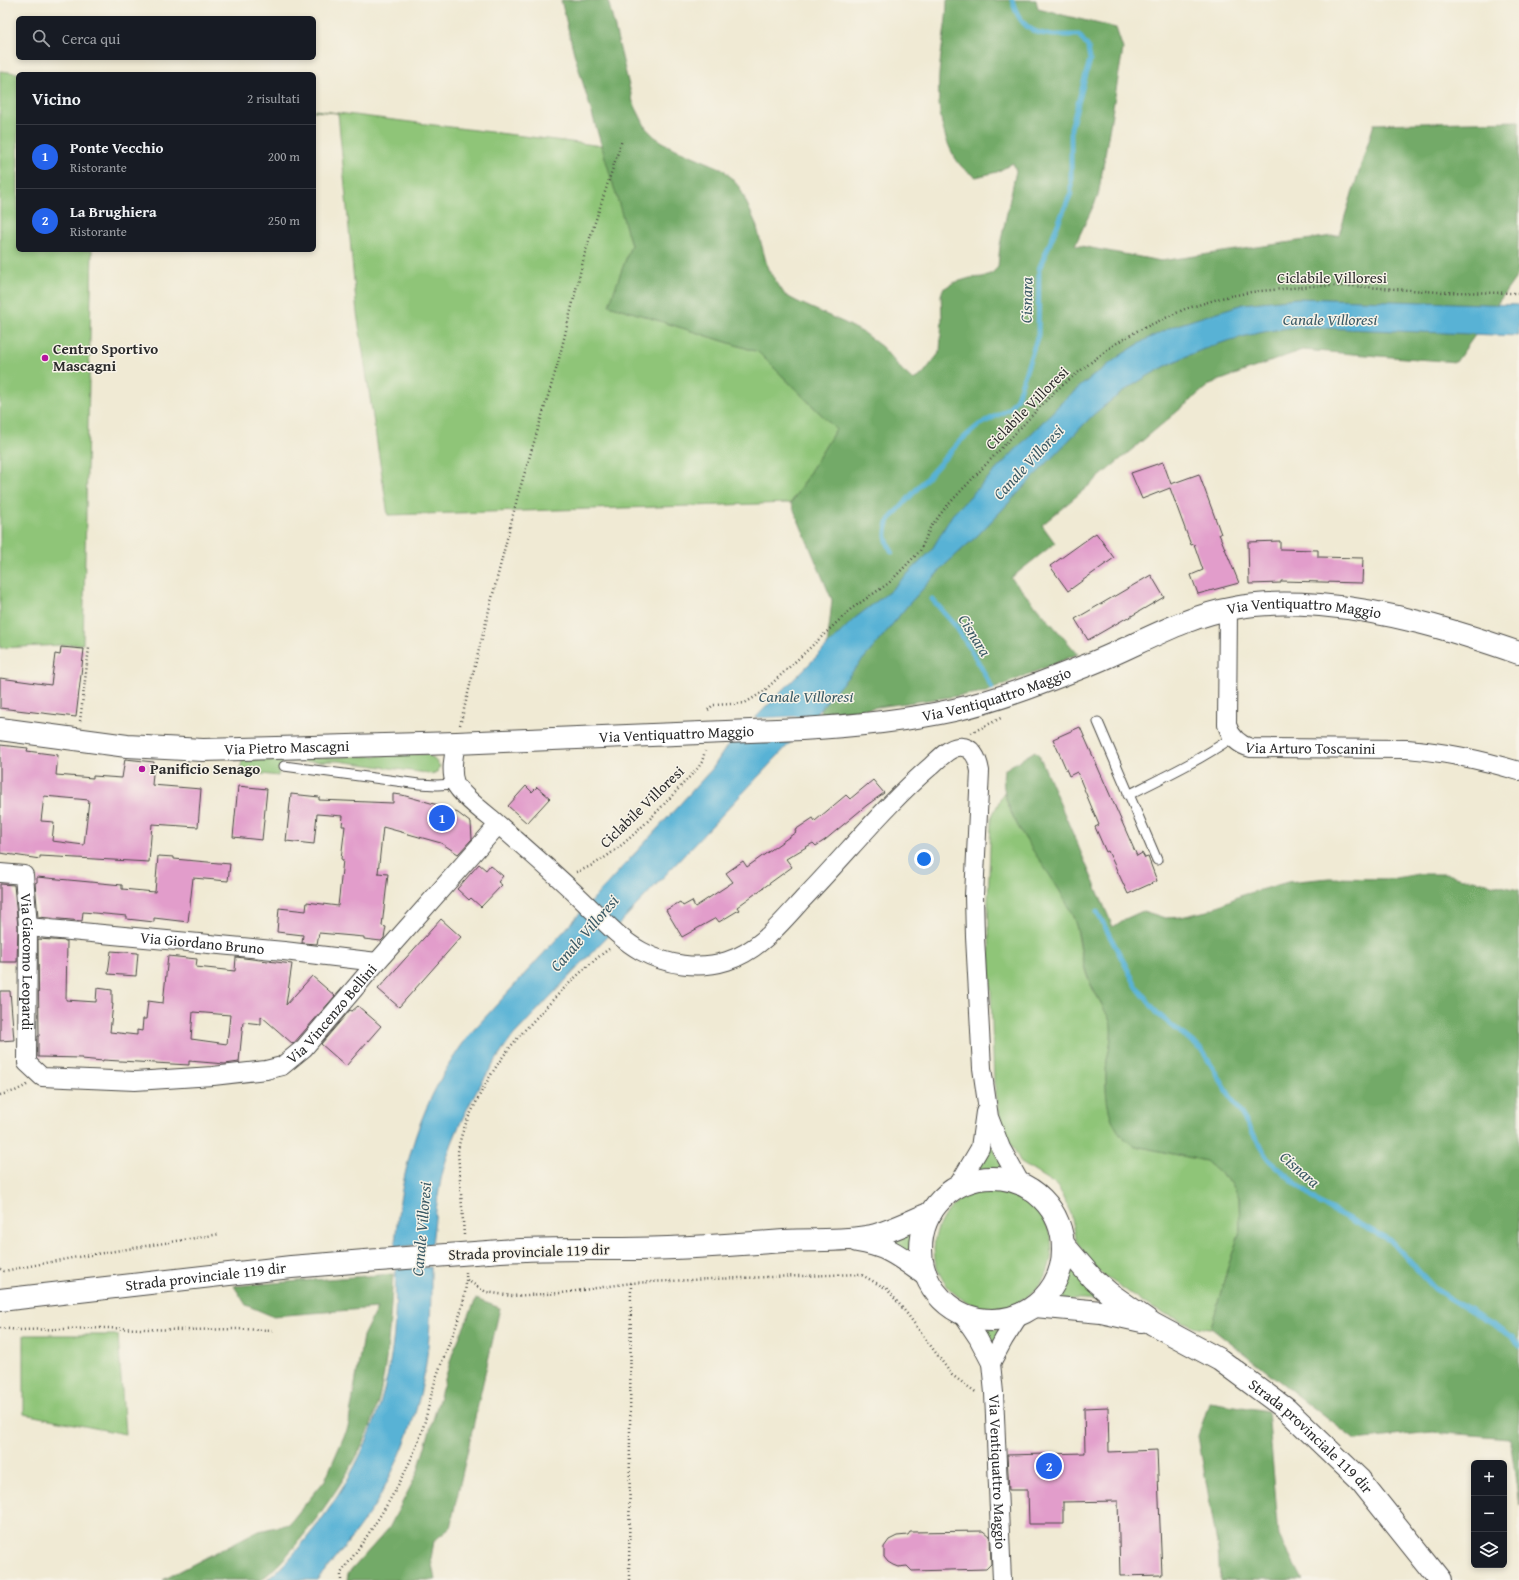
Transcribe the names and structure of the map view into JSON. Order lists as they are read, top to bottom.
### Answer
{
  "streets": {
    "street": [
      "Via Ventiquattro Maggio",
      "Via Arturo Toscanini",
      "Via Pietro Mascagni",
      "Via Giordano Bruno",
      "Via Giacomo Leopardi",
      "Via Vincenzo Bellini",
      "Strada provinciale 119 dir"
    ],
    "path": ["Ciclabile Villoresi"]
  },
  "crossings": [
    ["Via Ventiquattro Maggio", "Via Arturo Toscanini"],
    ["Via Ventiquattro Maggio", "Via Pietro Mascagni"],
    ["Via Ventiquattro Maggio", "Strada provinciale 119 dir"],
    ["Via Giordano Bruno", "Via Giacomo Leopardi"],
    ["Via Giordano Bruno", "Via Vincenzo Bellini"],
    ["Via Giacomo Leopardi", "Via Vincenzo Bellini"]
  ],
  "water": ["Cisnara", "Canale Villoresi"],
  "places": ["Centro Sportivo Mascagni", "Panificio Senago"],
  "page": {
    "search": "Cerca qui",
    "heading": ["Vicino", "2 risultati"],
    "list": [
      {
        "mark": "1",
        "name": "Ponte Vecchio",
        "note": "Ristorante",
        "value": "200 m"
      },
      {
        "mark": "2",
        "name": "La Brughiera",
        "note": "Ristorante",
        "value": "250 m"
      }
    ],
    "pins": ["1", "2"],
    "map_buttons": ["+", "−"]
  }
}
